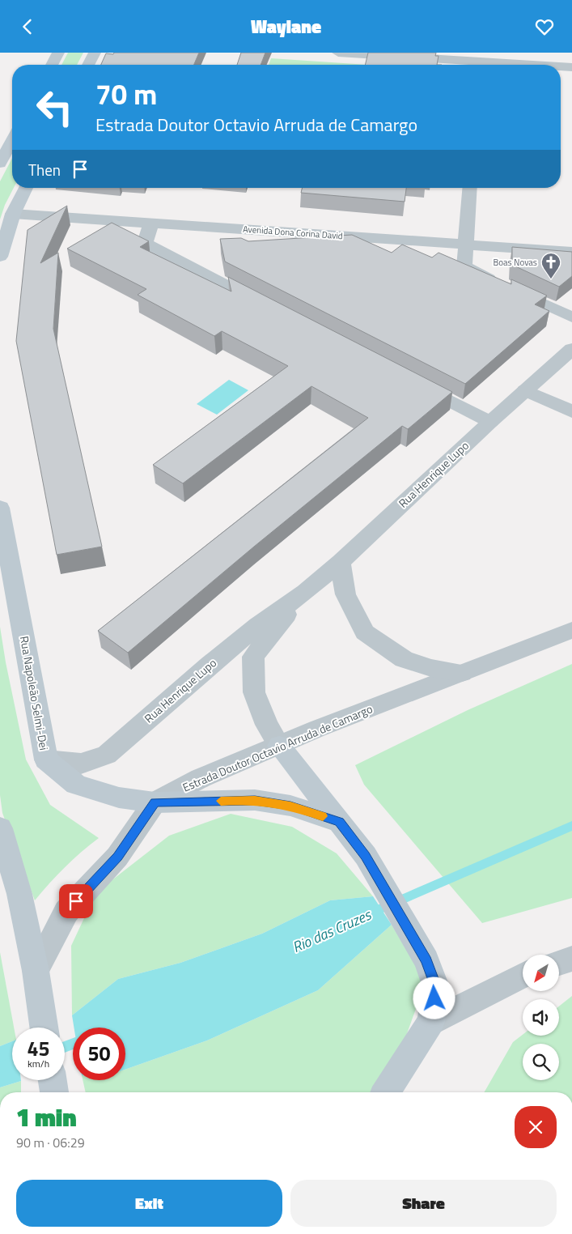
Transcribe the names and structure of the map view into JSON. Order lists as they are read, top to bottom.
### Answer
{
  "streets": {
    "main road": ["Rua Napoleão Selmi-Dei"],
    "street": ["Avenida Dona Corina David", "Rua Henrique Lupo", "Estrada Doutor Octavio Arruda de Camargo"]
  },
  "crossings": [
    ["Rua Henrique Lupo", "Rua Napoleão Selmi-Dei"],
    ["Rua Henrique Lupo", "Estrada Doutor Octavio Arruda de Camargo"],
    ["Rua Napoleão Selmi-Dei", "Estrada Doutor Octavio Arruda de Camargo"]
  ],
  "water": ["Rio das Cruzes"],
  "places": {
    "church": ["Boas Novas"]
  },
  "north": "bottom left",
  "page": {
    "header": "Waylane",
    "turn": ["70 m", "Estrada Doutor Octavio Arruda de Camargo"],
    "then": "Then",
    "speed": "45 km/h",
    "limit": "50",
    "heading": ["1 min", "90 m · 06:29"],
    "buttons": ["Exit", "Share"]
  }
}
